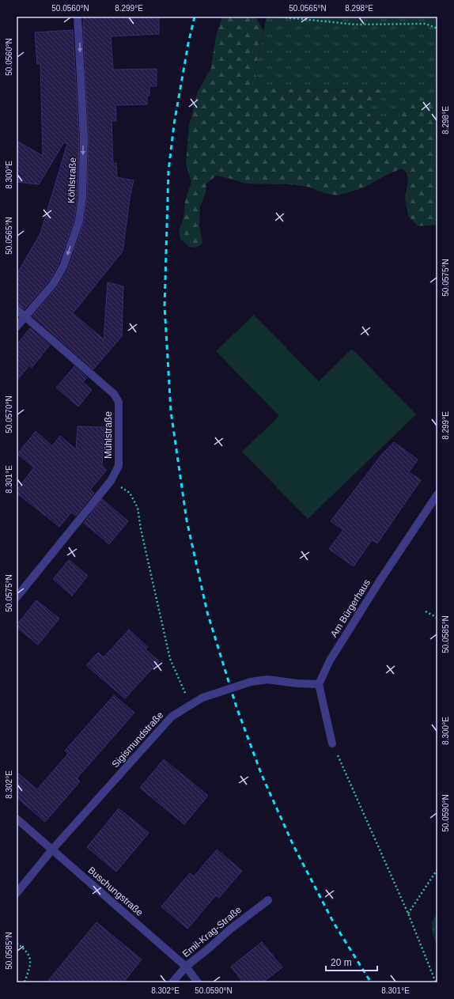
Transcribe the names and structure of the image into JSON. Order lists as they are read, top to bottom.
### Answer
{
  "streets": {
    "street": [
      "Köhlstraße",
      "Mühlstraße",
      "Am Bürgerhaus",
      "Sigismundstraße",
      "Buschungstraße",
      "Emil-Krag-Straße"
    ]
  },
  "crossings": [
    ["Köhlstraße", "Mühlstraße"],
    ["Am Bürgerhaus", "Sigismundstraße"],
    ["Sigismundstraße", "Buschungstraße"],
    ["Buschungstraße", "Emil-Krag-Straße"]
  ],
  "one_way": ["Köhlstraße"],
  "scale_bar": "20 m",
  "coordinates": [
    "50.0560°N",
    "8.299°E",
    "50.0565°N",
    "8.298°E",
    "8.300°E",
    "50.0575°N",
    "50.0570°N",
    "8.301°E",
    "50.0585°N",
    "8.302°E",
    "50.0590°N"
  ]
}
